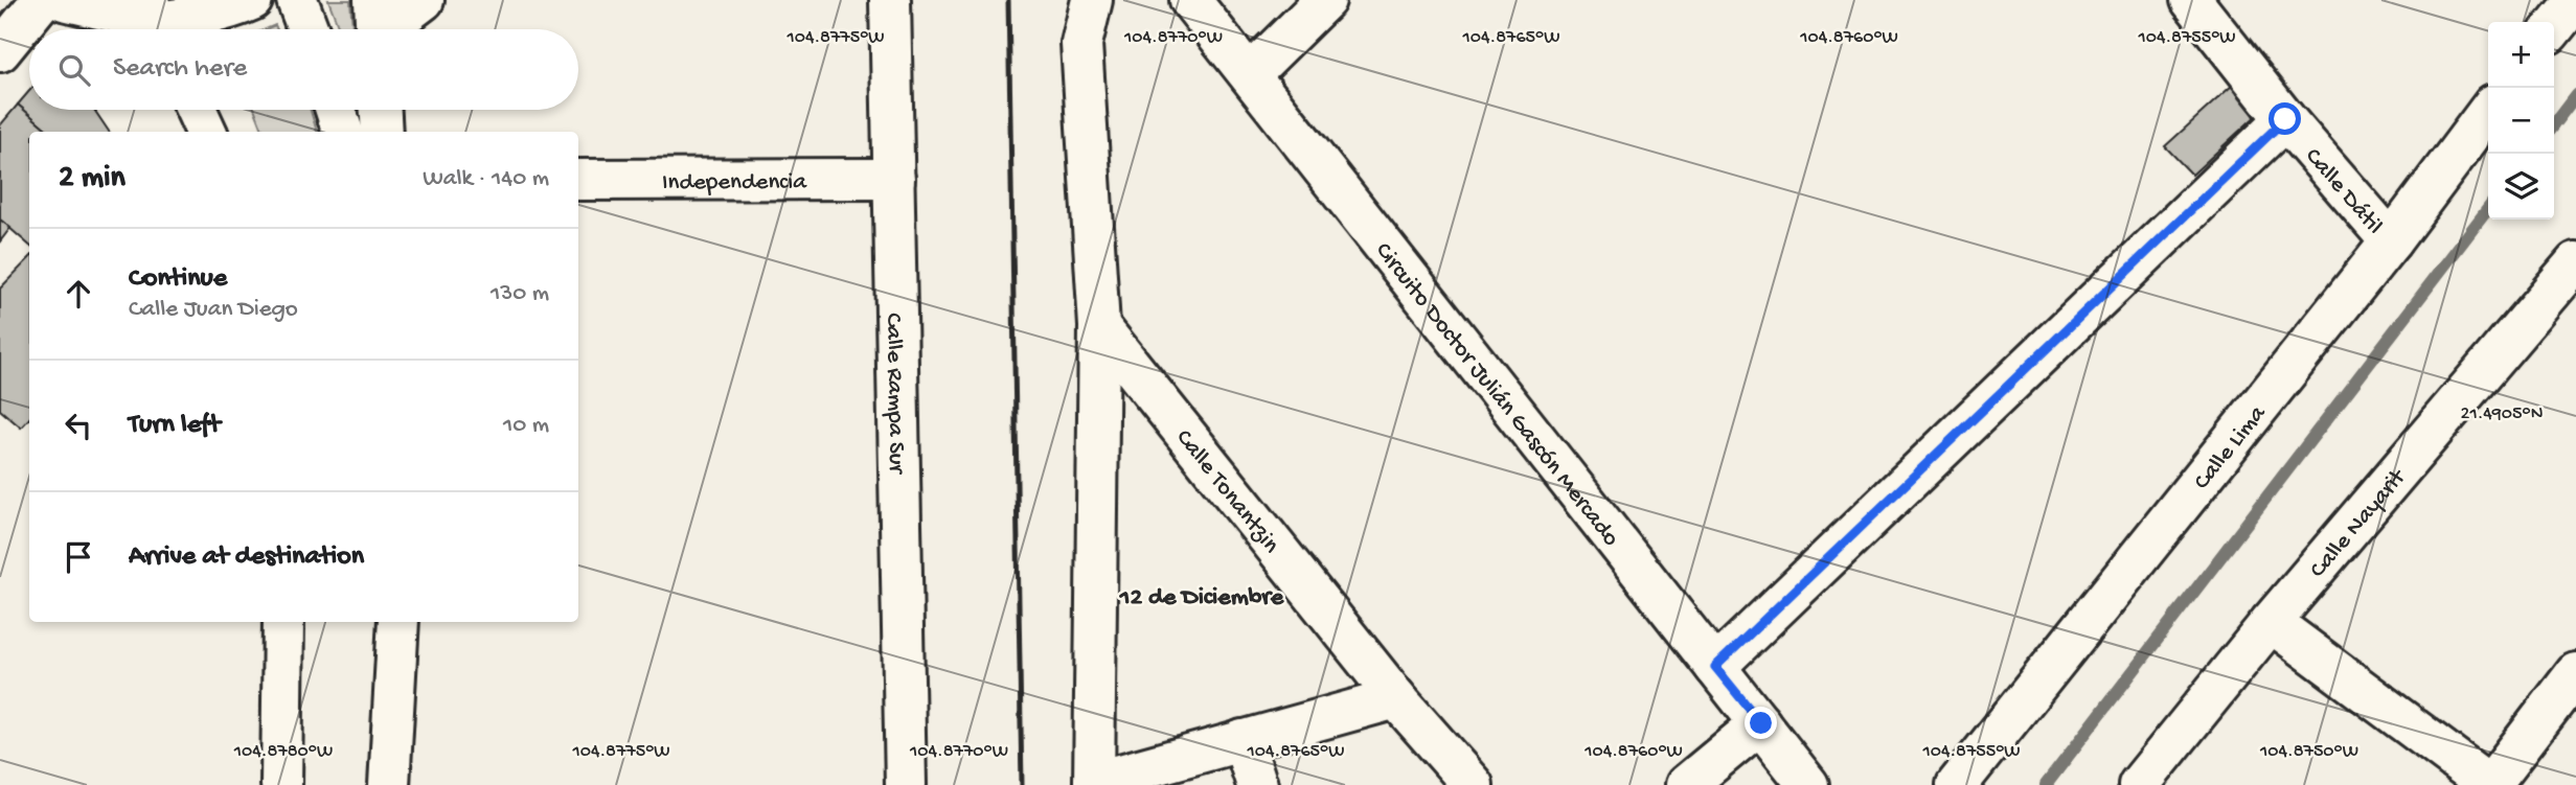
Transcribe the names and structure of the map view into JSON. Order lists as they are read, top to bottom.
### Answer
{
  "streets": {
    "main road": [
      "Independencia",
      "Calle Dátil",
      "Calle Rampa Sur",
      "Circuito Doctor Julián Gascón Mercado",
      "Calle Lima",
      "Calle Tonantzin",
      "Calle Nayarit"
    ]
  },
  "crossings": [
    ["Independencia", "Calle Rampa Sur"],
    ["Calle Dátil", "Calle Lima"]
  ],
  "districts": ["12 de Diciembre"],
  "page": {
    "map_buttons": ["+", "−"],
    "search": "Search here",
    "heading": ["2 min", "Walk · 140 m"],
    "list": [
      ["Continue", "Calle Juan Diego", "130 m"],
      ["Turn left", "10 m"],
      "Arrive at destination"
    ]
  },
  "coordinates": [
    "104.8775°W",
    "104.8770°W",
    "104.8765°W",
    "104.8760°W",
    "104.8755°W",
    "21.4905°N",
    "104.8780°W",
    "104.8750°W"
  ]
}
